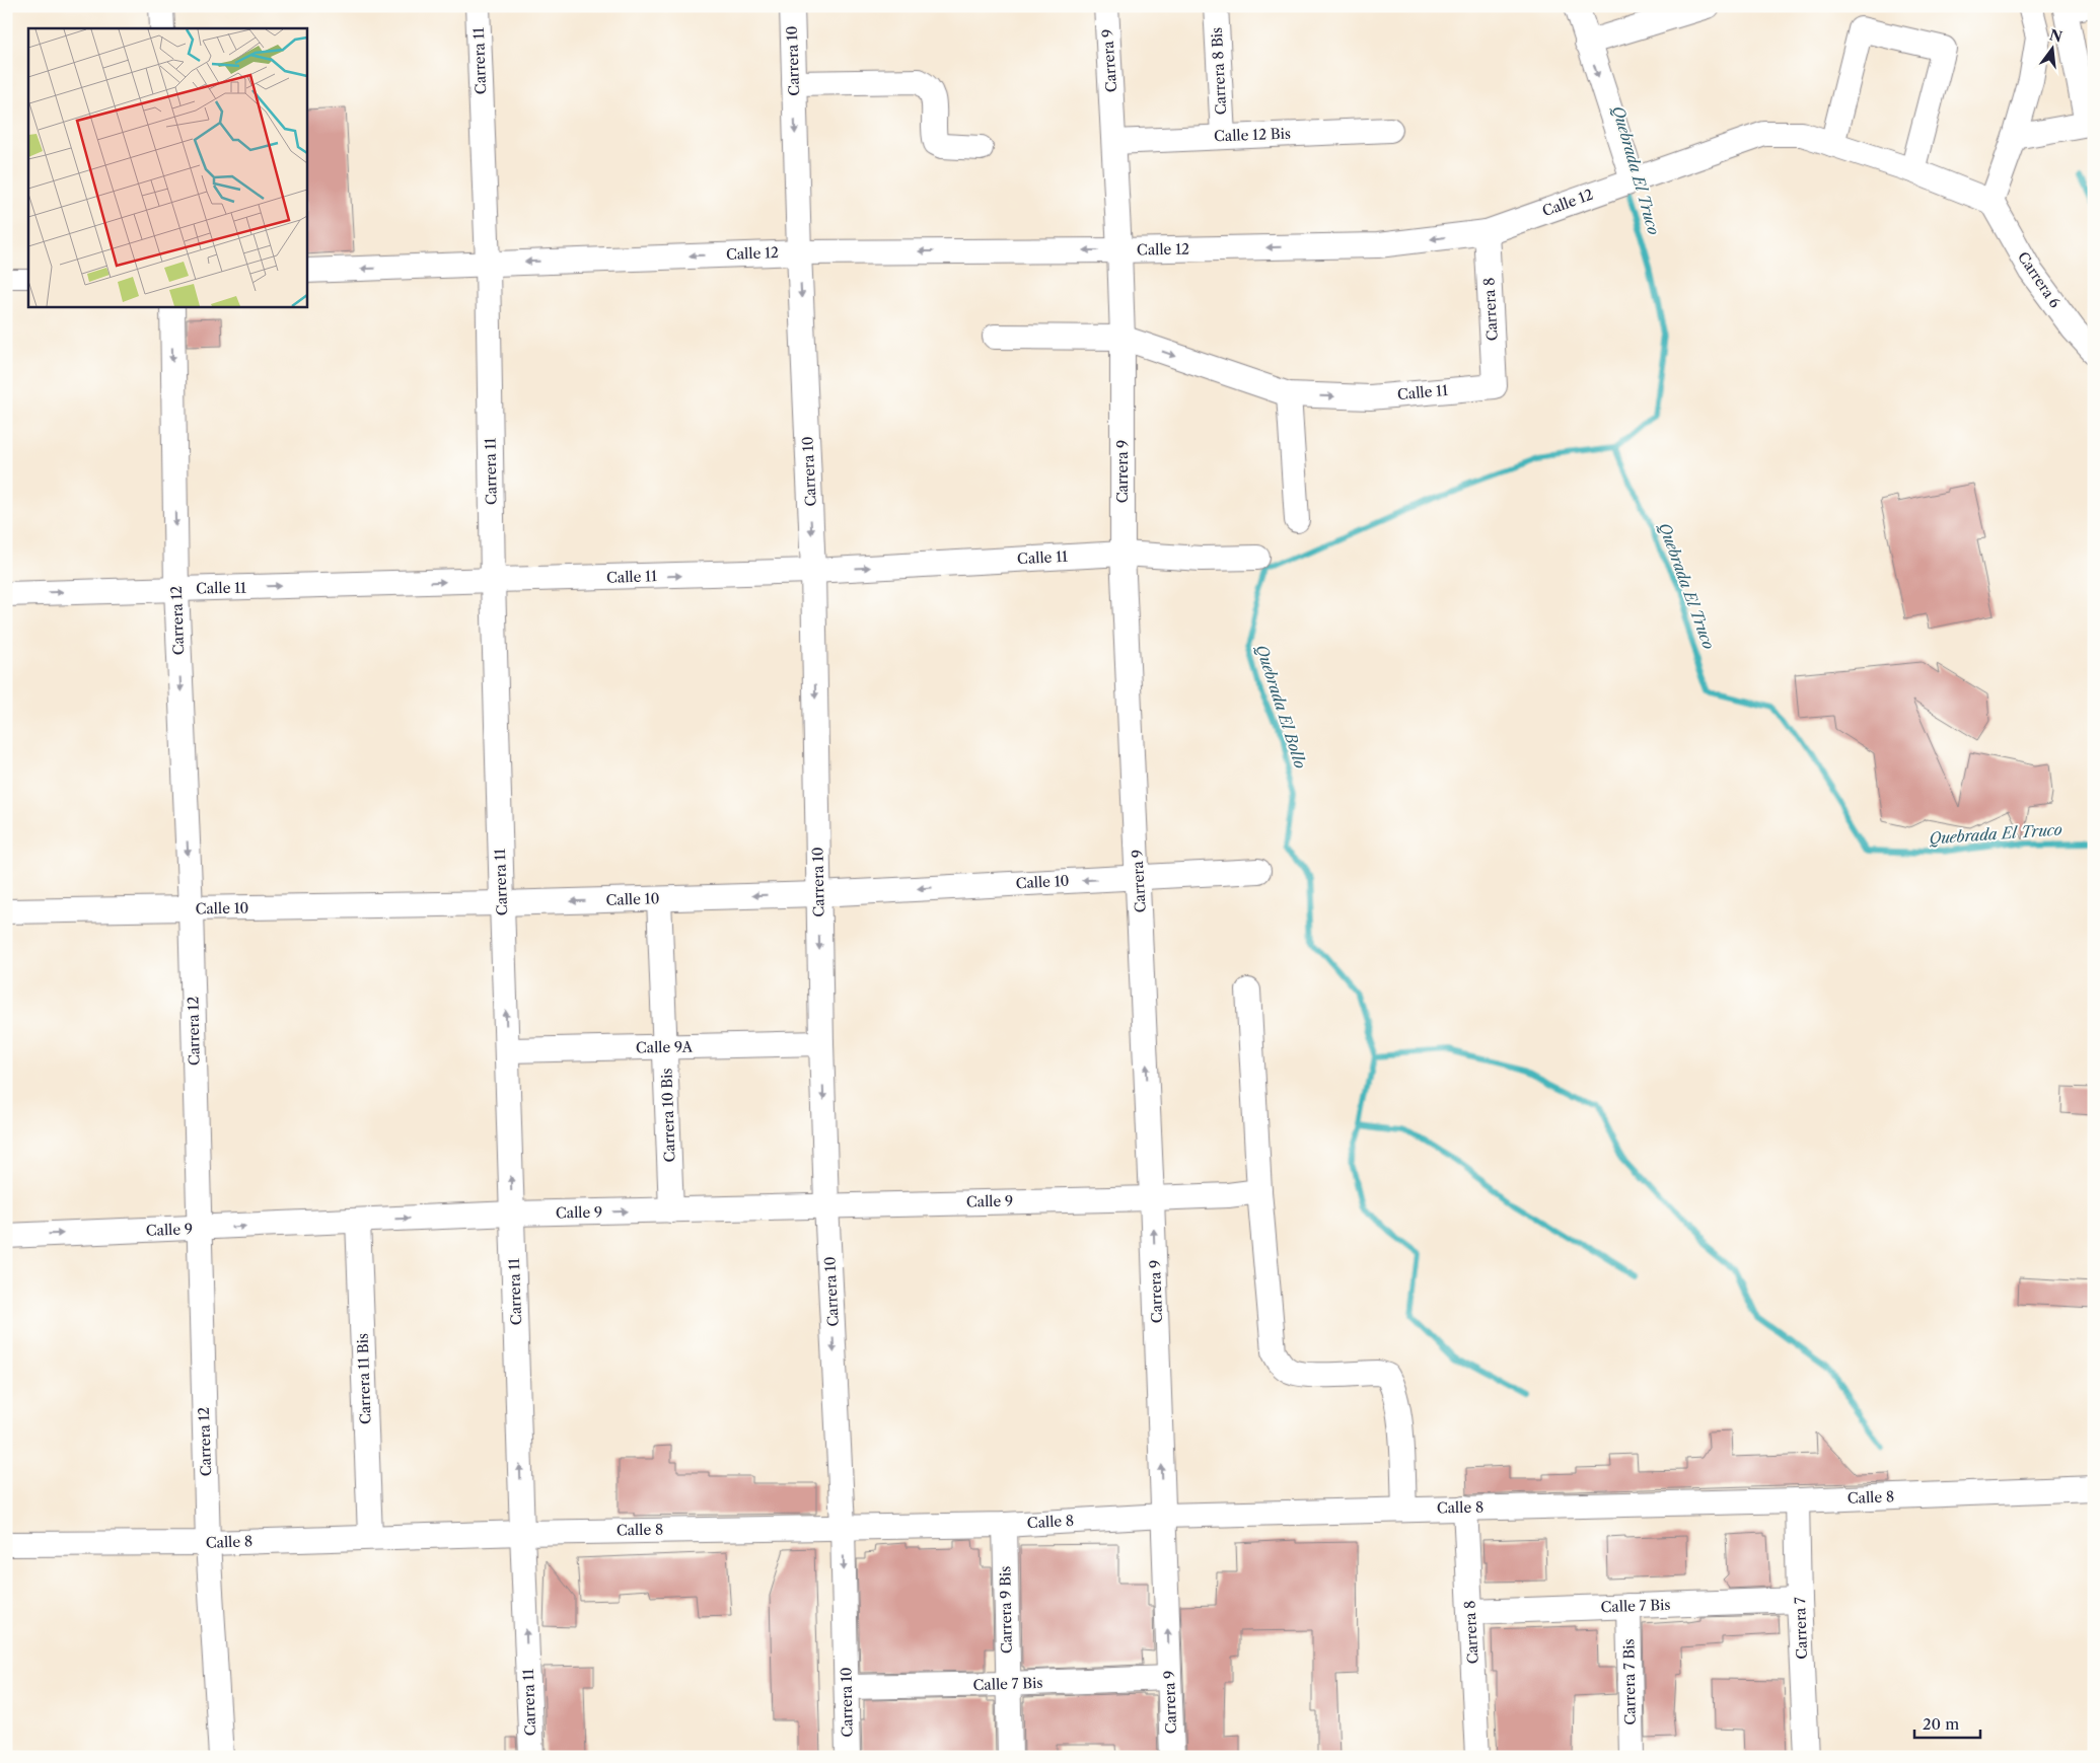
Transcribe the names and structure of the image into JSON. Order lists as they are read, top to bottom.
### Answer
{
  "streets": {
    "street": [
      "Carrera 11",
      "Carrera 10",
      "Carrera 9",
      "Carrera 8 Bis",
      "Calle 12 Bis",
      "Calle 12",
      "Carrera 6",
      "Carrera 8",
      "Calle 11",
      "Carrera 12",
      "Calle 10",
      "Calle 9A",
      "Carrera 10 Bis",
      "Calle 9",
      "Carrera 11 Bis",
      "Calle 8",
      "Calle 7 Bis",
      "Carrera 9 Bis",
      "Carrera 7",
      "Carrera 7 Bis"
    ]
  },
  "crossings": [
    ["Carrera 11", "Calle 12"],
    ["Carrera 11", "Calle 11"],
    ["Carrera 11", "Calle 10"],
    ["Carrera 11", "Calle 9A"],
    ["Carrera 11", "Calle 9"],
    ["Carrera 11", "Calle 8"],
    ["Carrera 10", "Calle 12"],
    ["Carrera 10", "Calle 11"],
    ["Carrera 10", "Calle 10"],
    ["Carrera 10", "Calle 9A"],
    ["Carrera 10", "Calle 9"],
    ["Carrera 10", "Calle 8"],
    ["Carrera 10", "Calle 7 Bis"],
    ["Carrera 9", "Calle 12 Bis"],
    ["Carrera 9", "Calle 12"],
    ["Carrera 9", "Calle 11"],
    ["Carrera 9", "Calle 10"],
    ["Carrera 9", "Calle 9"],
    ["Carrera 9", "Calle 8"],
    ["Carrera 9", "Calle 7 Bis"],
    ["Carrera 8 Bis", "Calle 12 Bis"],
    ["Calle 12", "Carrera 6"],
    ["Calle 12", "Carrera 8"],
    ["Carrera 8", "Calle 11"],
    ["Carrera 8", "Calle 8"],
    ["Carrera 8", "Calle 7 Bis"],
    ["Calle 11", "Carrera 12"],
    ["Carrera 12", "Calle 10"],
    ["Carrera 12", "Calle 9"],
    ["Carrera 12", "Calle 8"],
    ["Calle 10", "Carrera 10 Bis"],
    ["Calle 9A", "Carrera 10 Bis"],
    ["Carrera 10 Bis", "Calle 9"],
    ["Calle 9", "Carrera 11 Bis"],
    ["Carrera 11 Bis", "Calle 8"],
    ["Calle 8", "Carrera 9 Bis"],
    ["Calle 8", "Carrera 7"],
    ["Calle 7 Bis", "Carrera 9 Bis"],
    ["Calle 7 Bis", "Carrera 7"],
    ["Calle 7 Bis", "Carrera 7 Bis"]
  ],
  "one_way": [
    "Carrera 11",
    "Carrera 10",
    "Carrera 9",
    "Calle 12",
    "Calle 11",
    "Carrera 12",
    "Calle 10",
    "Calle 9"
  ],
  "water": ["Quebrada El Truco", "Quebrada El Bollo"],
  "scale_bar": "20 m",
  "north": "top"
}
